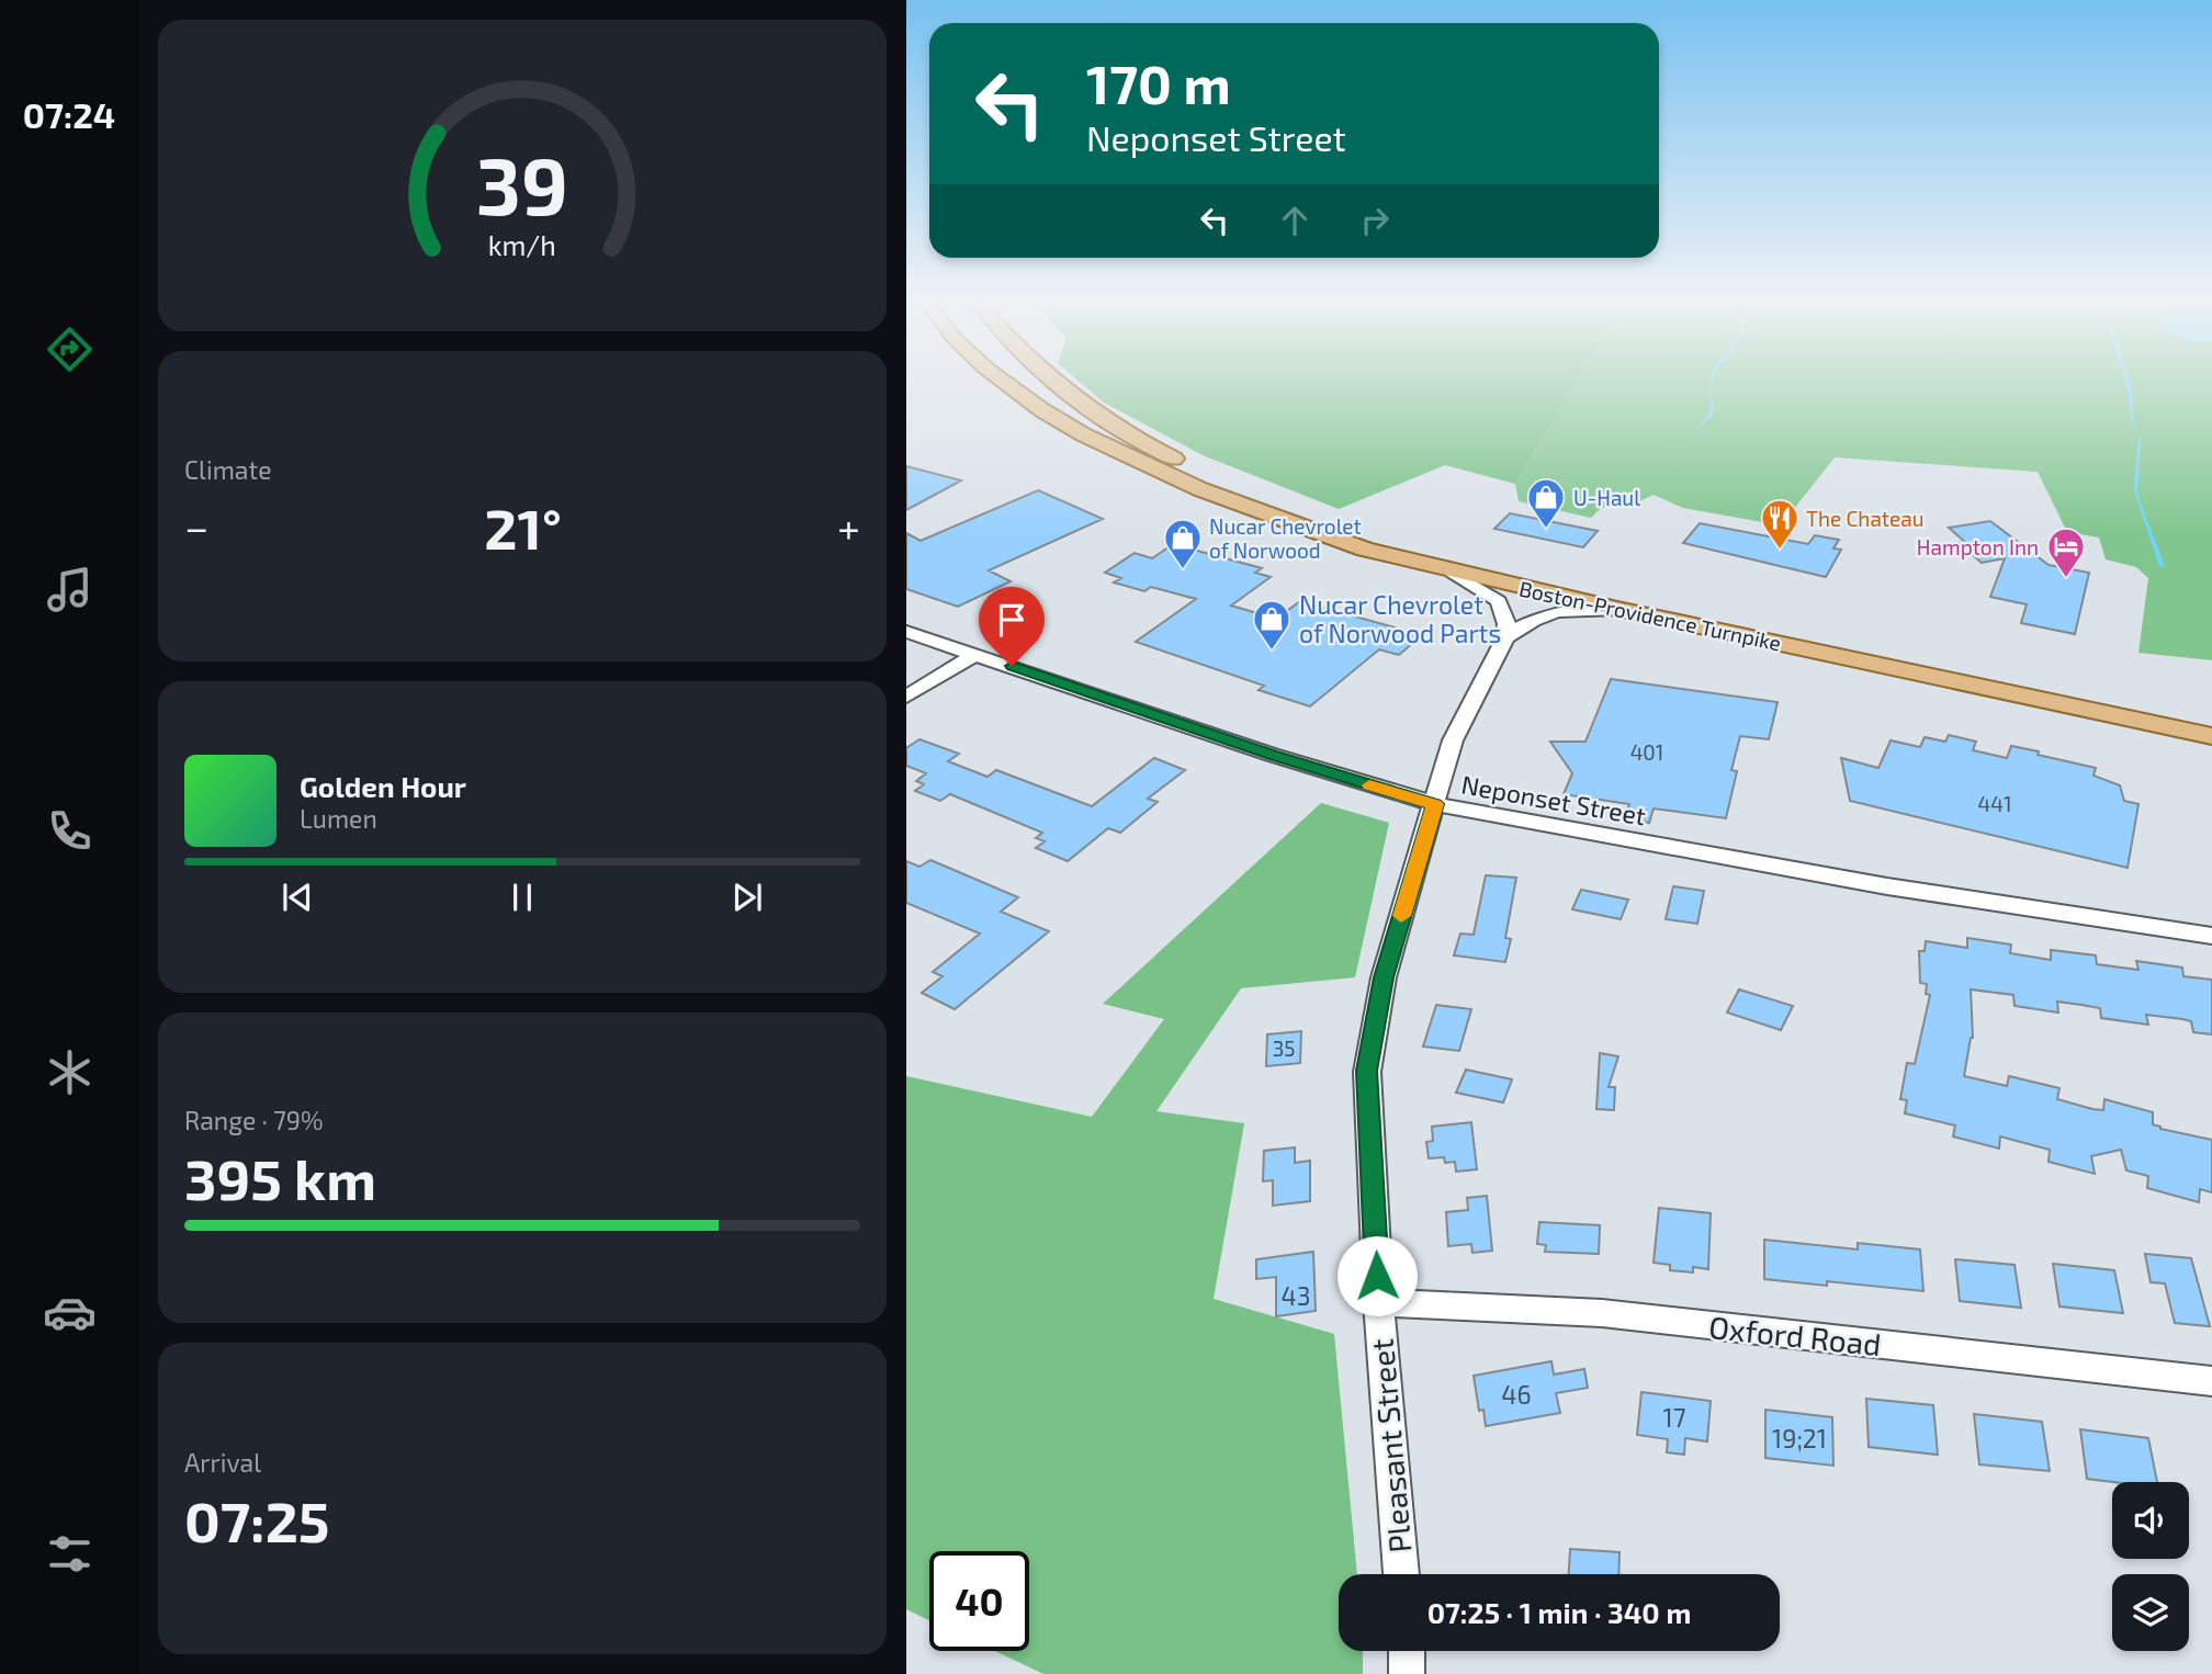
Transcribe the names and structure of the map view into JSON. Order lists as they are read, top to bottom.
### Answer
{
  "streets": {
    "main road": ["Boston-Providence Turnpike"],
    "street": ["Neponset Street", "Oxford Road", "Pleasant Street"]
  },
  "crossings": [
    ["Boston-Providence Turnpike", "Pleasant Street"],
    ["Neponset Street", "Pleasant Street"],
    ["Oxford Road", "Pleasant Street"]
  ],
  "places": {
    "shop": ["U-Haul", "Nucar Chevrolet of Norwood", "Nucar Chevrolet of Norwood Parts"],
    "restaurant": ["The Chateau"],
    "hotel": ["Hampton Inn"]
  },
  "house_numbers": [
    "401",
    "441",
    "35",
    "43",
    "46",
    "17",
    "19;21"
  ],
  "page": {
    "tabs": "07:24",
    "turn": ["170 m", "Neponset Street"],
    "tile": [
      "Climate",
      ["Range · 79%", "395 km"],
      ["Arrival", "07:25"]
    ],
    "heat": ["−", "21°", "+"],
    "song": ["Golden Hour", "Lumen"],
    "limit": "40",
    "trip": "07:25 · 1 min · 340 m",
    "gauge": ["39", "km/h"]
  }
}
